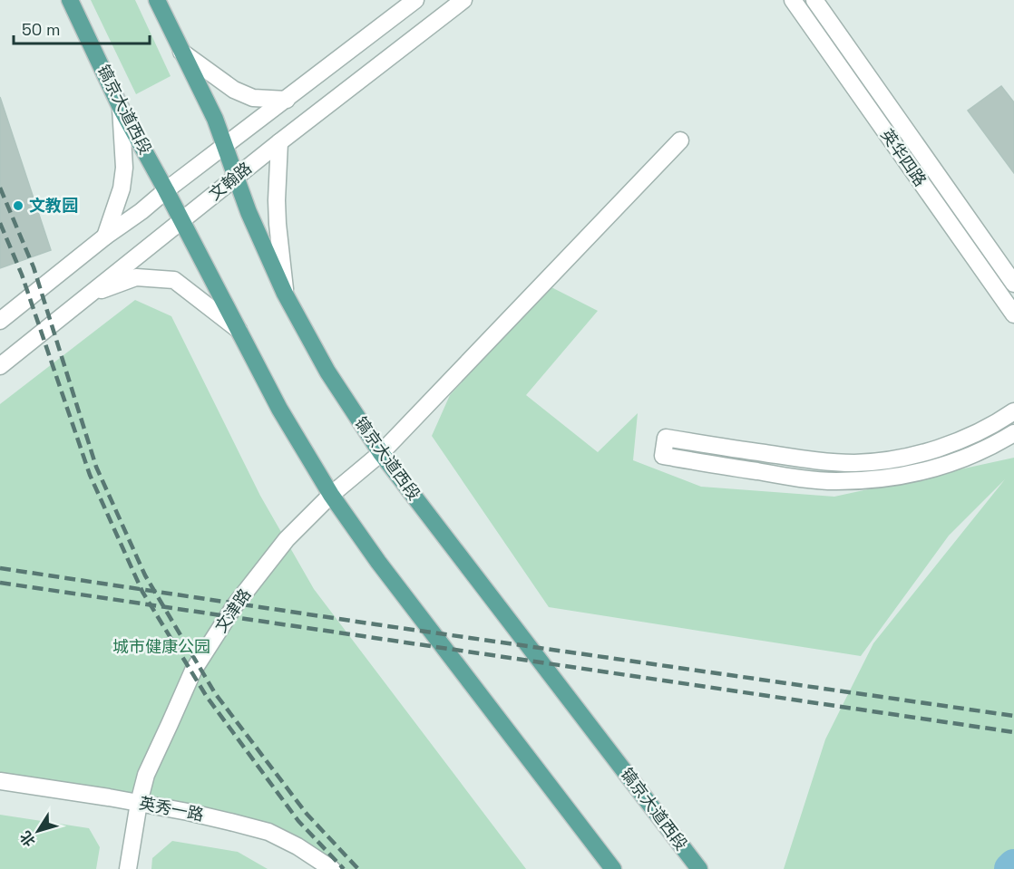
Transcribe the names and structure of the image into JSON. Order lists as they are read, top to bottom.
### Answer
{
  "streets": {
    "main road": ["镐京大道西段"],
    "street": [
      "英华四路",
      "文翰路",
      "文津路",
      "英秀一路"
    ]
  },
  "crossings": [
    ["镐京大道西段", "文翰路"],
    ["镐京大道西段", "文津路"],
    ["文津路", "英秀一路"]
  ],
  "parks": ["城市健康公园"],
  "places": ["文教园"],
  "scale_bar": "50 m",
  "north": "bottom left"
}
